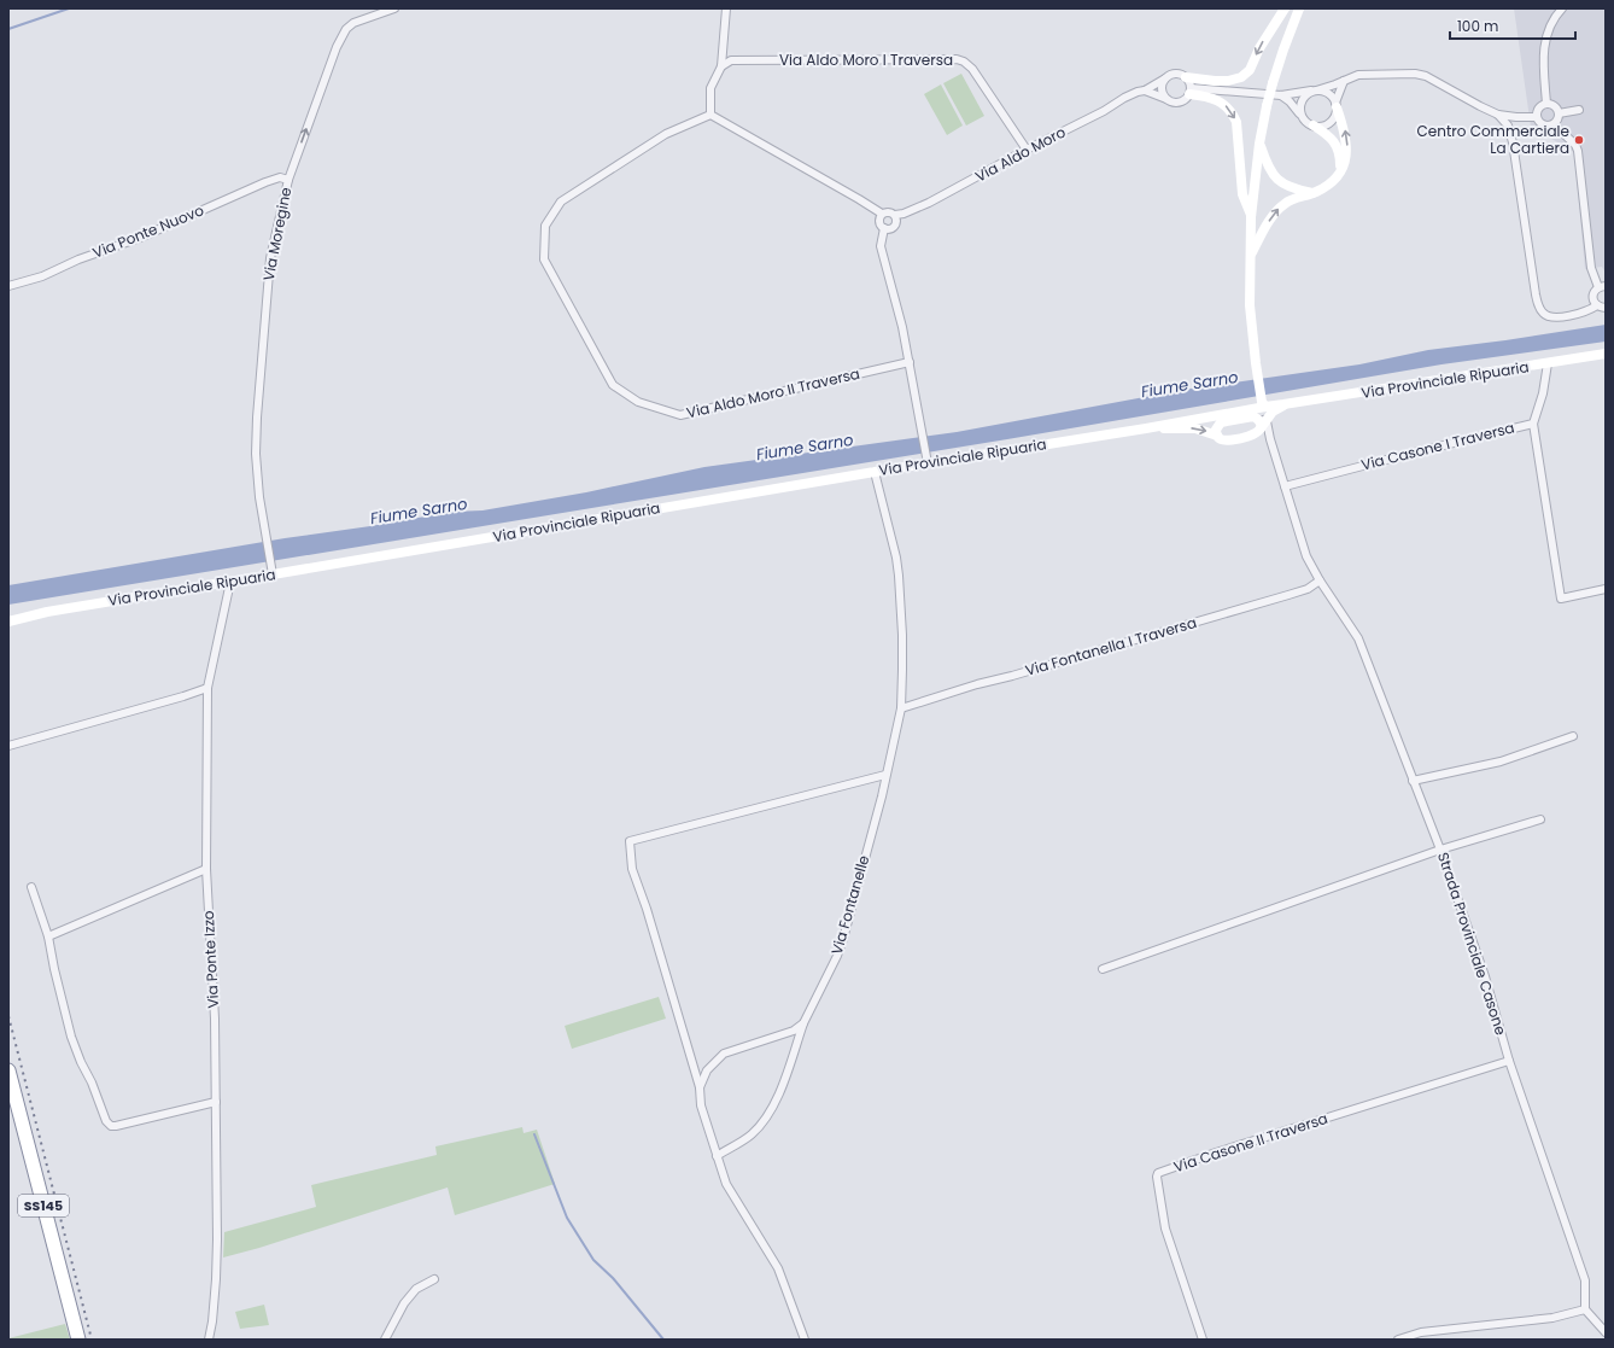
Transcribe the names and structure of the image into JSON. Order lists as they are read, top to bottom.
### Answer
{
  "streets": {
    "highway": ["SS145"],
    "main road": ["Via Provinciale Ripuaria"],
    "street": [
      "Via Aldo Moro I Traversa",
      "Via Aldo Moro",
      "Via Ponte Nuovo",
      "Via Moregine",
      "Via Aldo Moro II Traversa",
      "Via Casone I Traversa",
      "Via Fontanella I Traversa",
      "Via Fontanelle",
      "Strada Provinciale Casone",
      "Via Ponte Izzo",
      "Via Casone II Traversa"
    ]
  },
  "crossings": [
    ["Via Aldo Moro I Traversa", "Via Aldo Moro"],
    ["Via Ponte Nuovo", "Via Moregine"],
    ["Via Moregine", "Via Provinciale Ripuaria"],
    ["Via Provinciale Ripuaria", "Via Casone I Traversa"],
    ["Via Provinciale Ripuaria", "Via Fontanelle"],
    ["Via Provinciale Ripuaria", "Strada Provinciale Casone"],
    ["Via Provinciale Ripuaria", "Via Ponte Izzo"],
    ["Via Casone I Traversa", "Strada Provinciale Casone"],
    ["Via Fontanella I Traversa", "Via Fontanelle"],
    ["Via Fontanella I Traversa", "Strada Provinciale Casone"],
    ["Strada Provinciale Casone", "Via Casone II Traversa"]
  ],
  "water": ["Fiume Sarno"],
  "places": ["Centro Commerciale La Cartiera"],
  "scale_bar": "100 m"
}
